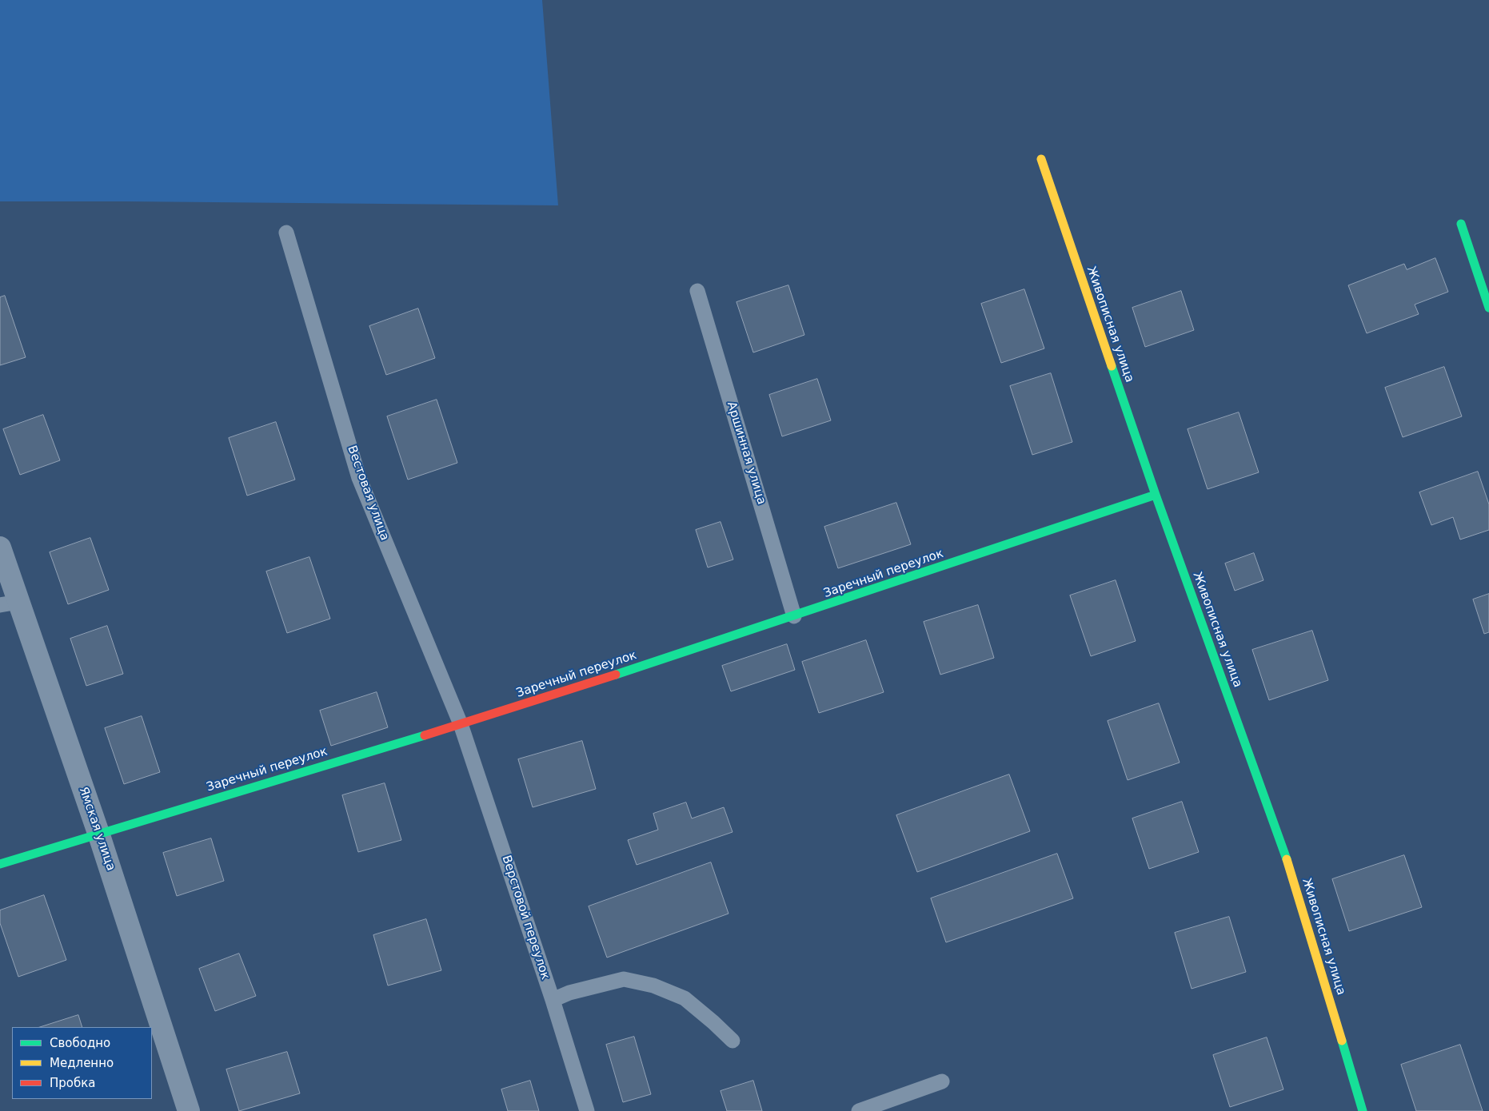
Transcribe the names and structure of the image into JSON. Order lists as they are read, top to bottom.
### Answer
{
  "streets": {
    "street": ["Живописная улица", "Заречный переулок", "Ямская улица"],
    "lane": ["Аршинная улица", "Вестовая улица", "Верстовой переулок"]
  },
  "crossings": [
    ["Живописная улица", "Заречный переулок"],
    ["Аршинная улица", "Заречный переулок"],
    ["Вестовая улица", "Заречный переулок"],
    ["Вестовая улица", "Верстовой переулок"],
    ["Заречный переулок", "Ямская улица"],
    ["Заречный переулок", "Верстовой переулок"]
  ],
  "legend": ["Свободно", "Медленно", "Пробка"]
}
